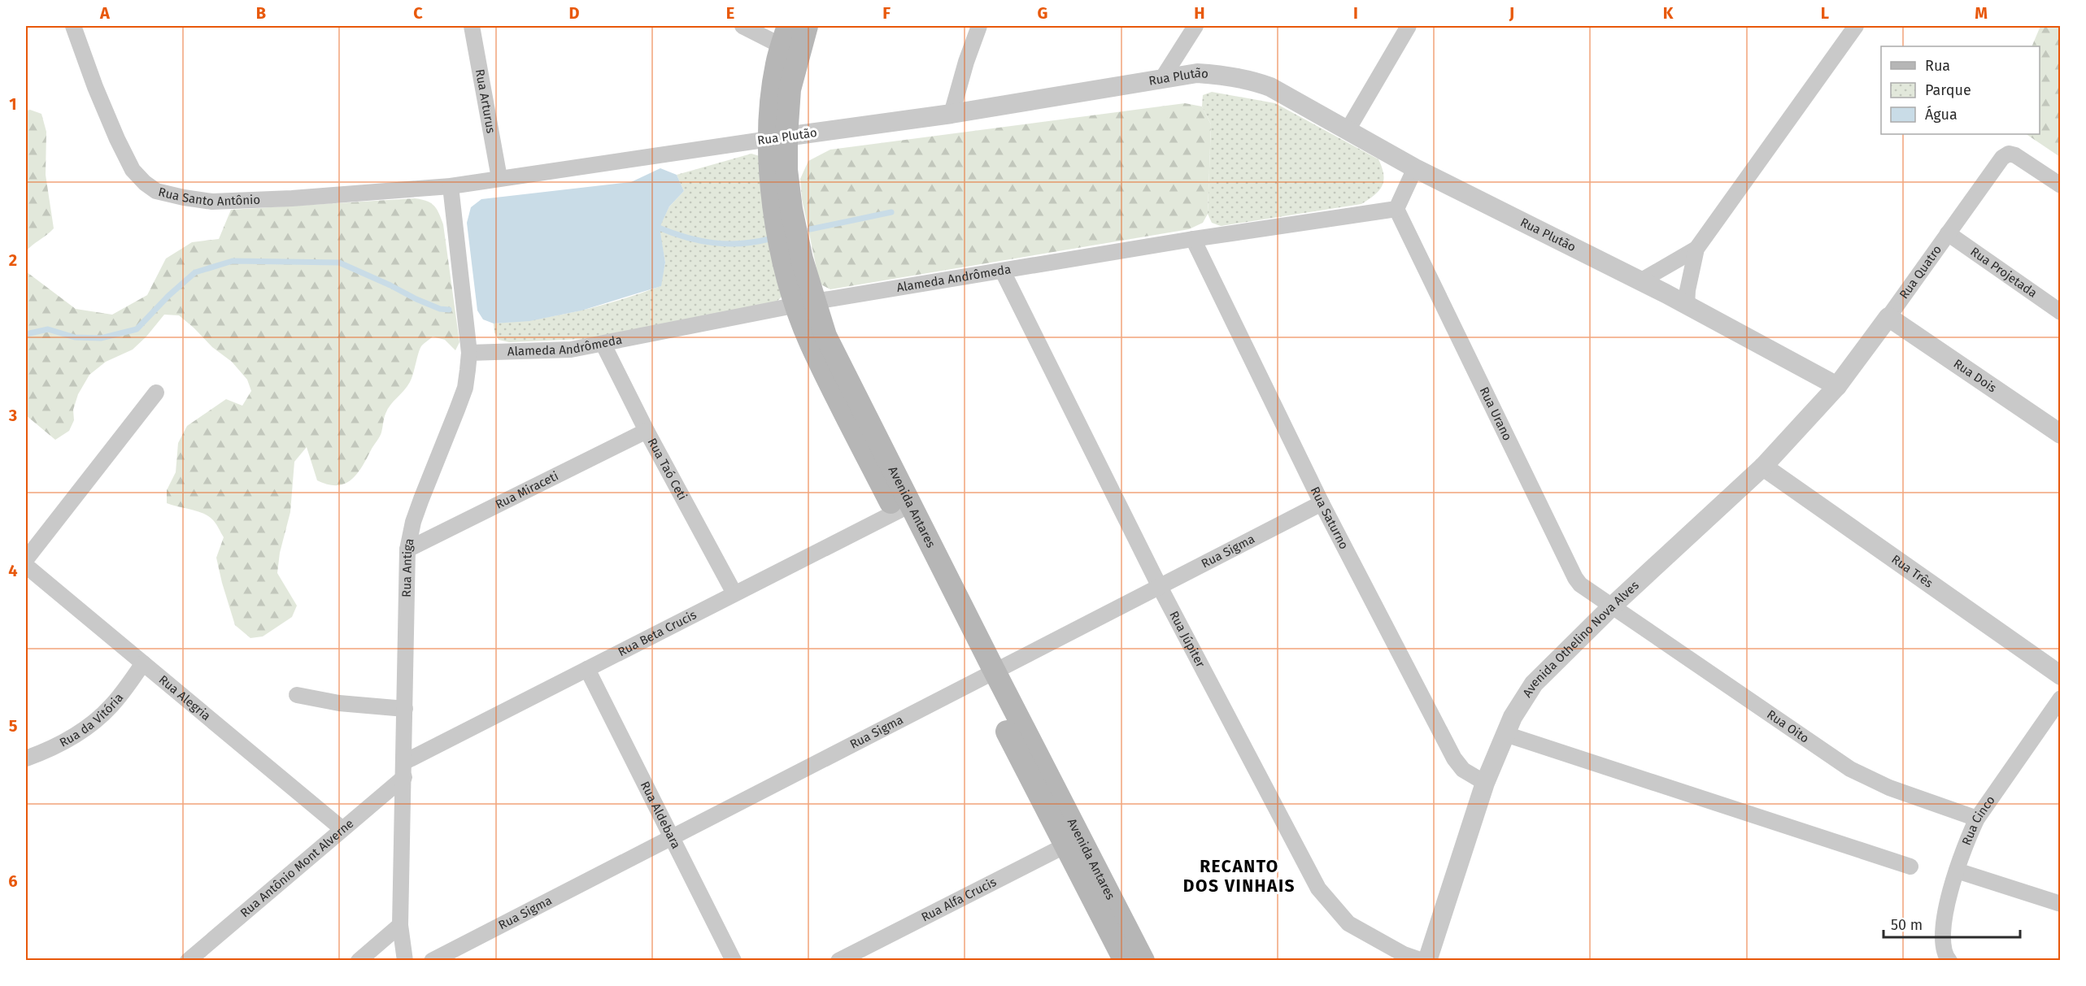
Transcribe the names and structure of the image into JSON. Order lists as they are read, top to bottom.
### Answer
{
  "streets": {
    "main road": ["Avenida Antares"],
    "street": [
      "Rua Plutão",
      "Rua Arturus",
      "Rua Santo Antônio",
      "Rua Quatro",
      "Rua Projetada",
      "Alameda Andrômeda",
      "Rua Dois",
      "Rua Urano",
      "Rua Taó Ceti",
      "Rua Miraceti",
      "Rua Saturno",
      "Rua Sigma",
      "Rua Antiga",
      "Rua Três",
      "Rua Beta Crucis",
      "Rua Júpiter",
      "Avenida Othelino Nova Alves",
      "Rua Alegria",
      "Rua da Vitória",
      "Rua Oito",
      "Rua Aldebara",
      "Rua Cinco",
      "Rua Antônio Mont Alverne",
      "Rua Alfa Crucis"
    ]
  },
  "crossings": [
    ["Rua Plutão", "Rua Arturus"],
    ["Rua Plutão", "Rua Santo Antônio"],
    ["Rua Plutão", "Rua Quatro"],
    ["Rua Plutão", "Avenida Antares"],
    ["Rua Plutão", "Rua Antiga"],
    ["Rua Plutão", "Avenida Othelino Nova Alves"],
    ["Rua Santo Antônio", "Rua Antiga"],
    ["Rua Quatro", "Rua Projetada"],
    ["Rua Quatro", "Rua Dois"],
    ["Rua Quatro", "Avenida Othelino Nova Alves"],
    ["Alameda Andrômeda", "Rua Urano"],
    ["Alameda Andrômeda", "Rua Taó Ceti"],
    ["Alameda Andrômeda", "Avenida Antares"],
    ["Alameda Andrômeda", "Rua Saturno"],
    ["Alameda Andrômeda", "Rua Antiga"],
    ["Alameda Andrômeda", "Rua Júpiter"],
    ["Rua Urano", "Avenida Othelino Nova Alves"],
    ["Rua Urano", "Rua Oito"],
    ["Rua Taó Ceti", "Rua Miraceti"],
    ["Rua Taó Ceti", "Rua Beta Crucis"],
    ["Rua Miraceti", "Rua Antiga"],
    ["Avenida Antares", "Rua Sigma"],
    ["Avenida Antares", "Rua Beta Crucis"],
    ["Avenida Antares", "Rua Alfa Crucis"],
    ["Rua Saturno", "Rua Sigma"],
    ["Rua Saturno", "Avenida Othelino Nova Alves"],
    ["Rua Sigma", "Rua Júpiter"],
    ["Rua Sigma", "Rua Aldebara"],
    ["Rua Antiga", "Rua Beta Crucis"],
    ["Rua Antiga", "Rua Antônio Mont Alverne"],
    ["Rua Três", "Avenida Othelino Nova Alves"],
    ["Rua Beta Crucis", "Rua Aldebara"],
    ["Rua Beta Crucis", "Rua Antônio Mont Alverne"],
    ["Avenida Othelino Nova Alves", "Rua Oito"],
    ["Rua Alegria", "Rua da Vitória"],
    ["Rua Alegria", "Rua Antônio Mont Alverne"],
    ["Rua Oito", "Rua Cinco"]
  ],
  "districts": ["RECANTO DOS VINHAIS"],
  "legend": ["Rua", "Parque", "Água"],
  "scale_bar": "50 m",
  "grid": {
    "columns": [
      "A",
      "B",
      "C",
      "D",
      "E",
      "F",
      "G",
      "H",
      "I",
      "J",
      "K",
      "L",
      "M"
    ],
    "rows": [
      "1",
      "2",
      "3",
      "4",
      "5",
      "6"
    ]
  }
}
